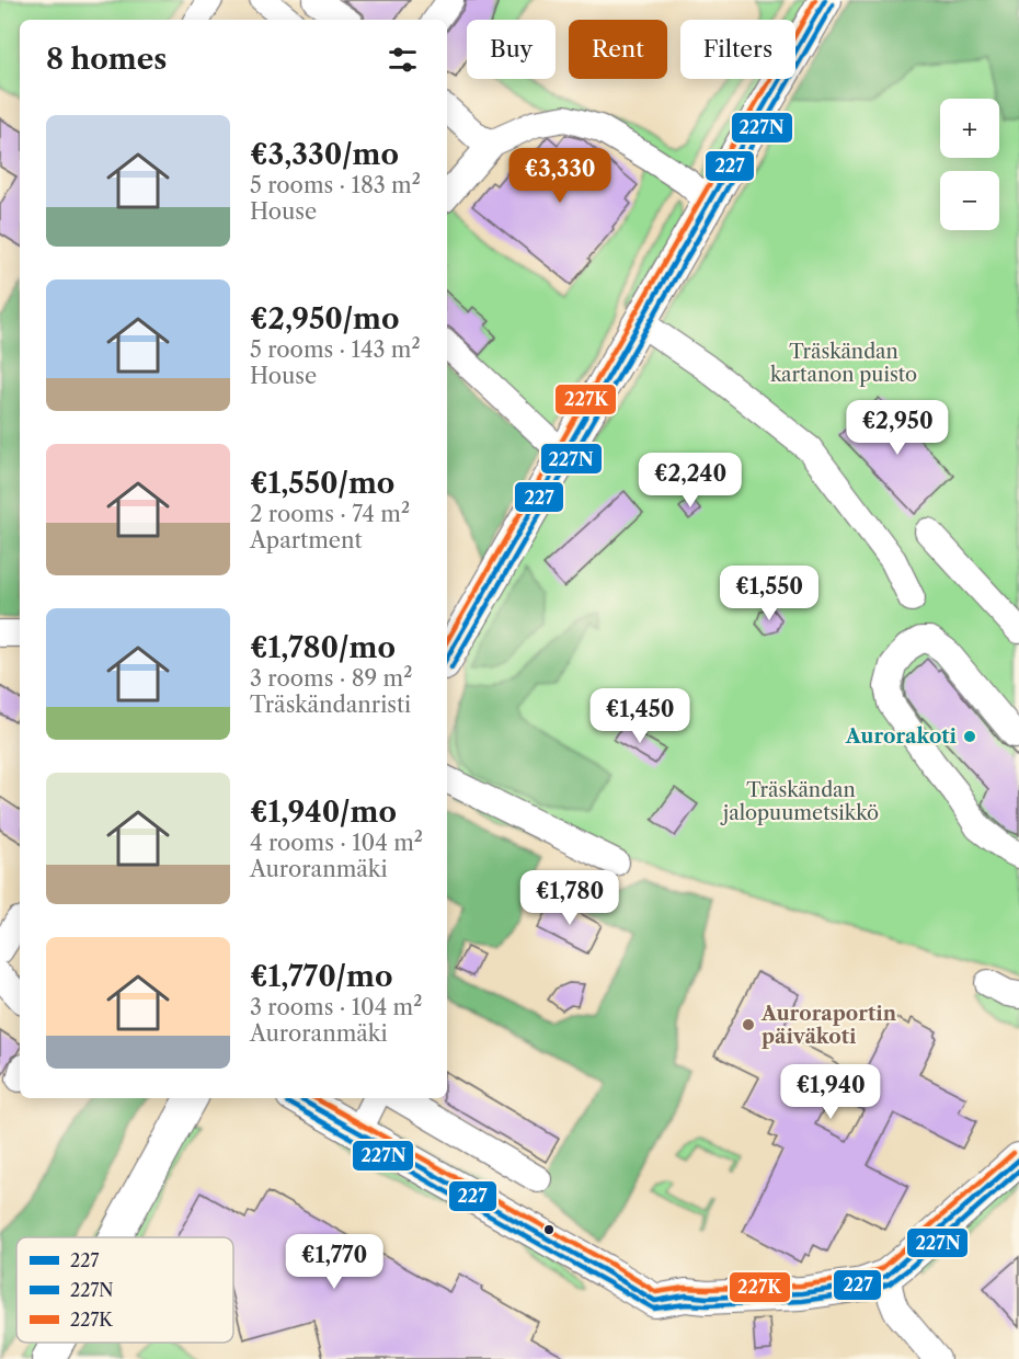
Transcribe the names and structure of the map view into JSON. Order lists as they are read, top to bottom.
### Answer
{
  "parks": ["Träskändan kartanon puisto", "Träskändan jalopuumetsikkö"],
  "places": ["Aurorakoti", "Auroraportin päiväkoti"],
  "lines": ["transit line 227", "transit line 227K", "transit line 227N"],
  "legend": ["227", "227N", "227K"],
  "page": {
    "chip": ["Buy", "Rent", "Filters"],
    "heading": "8 homes",
    "map_buttons": ["+", "−"],
    "list": [
      {
        "name": "€3,330/mo",
        "note": "5 rooms · 183 m² · House"
      },
      {
        "name": "€2,950/mo",
        "note": "5 rooms · 143 m² · House"
      },
      {
        "name": "€1,550/mo",
        "note": "2 rooms · 74 m² · Apartment"
      },
      {
        "name": "€1,780/mo",
        "note": "3 rooms · 89 m² · Träskändanristi"
      },
      {
        "name": "€1,940/mo",
        "note": "4 rooms · 104 m² · Auroranmäki"
      },
      {
        "name": "€1,770/mo",
        "note": "3 rooms · 104 m² · Auroranmäki"
      }
    ],
    "price": [
      "€3,330",
      "€2,950",
      "€2,240",
      "€1,550",
      "€1,450",
      "€1,780",
      "€1,940",
      "€1,770"
    ]
  }
}
